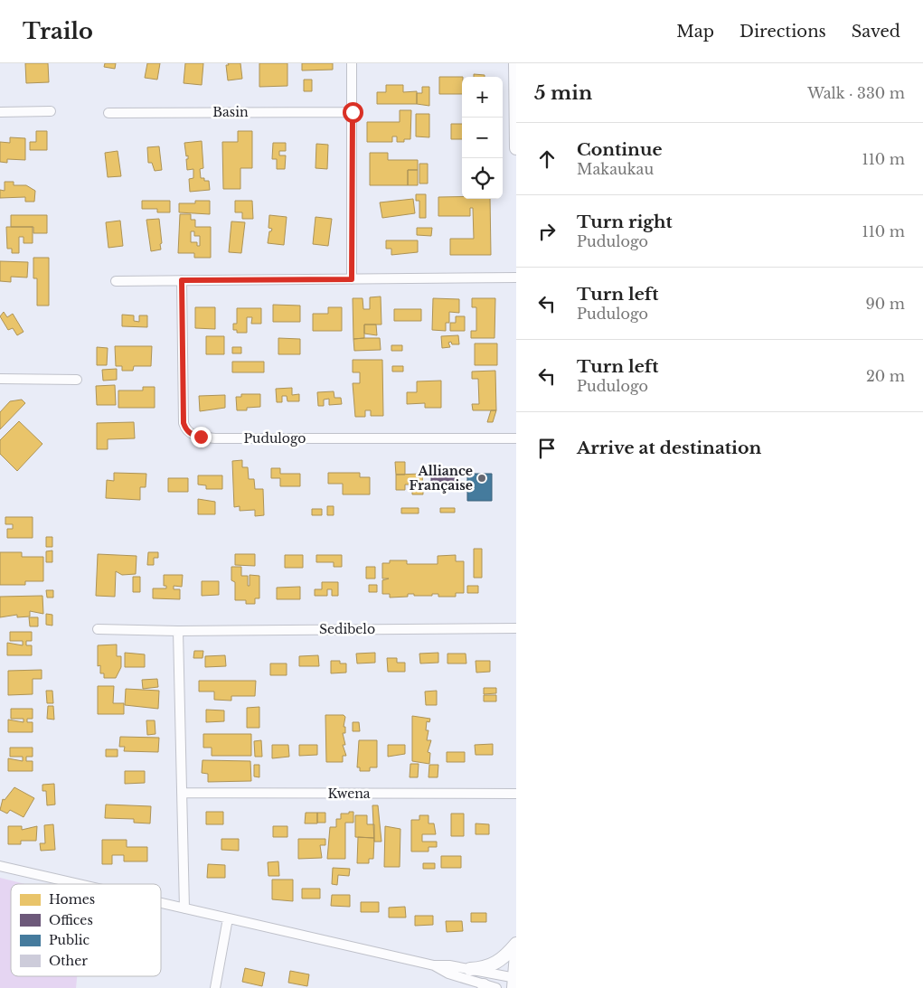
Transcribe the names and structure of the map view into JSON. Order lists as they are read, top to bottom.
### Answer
{
  "streets": {
    "street": [
      "Basin",
      "Pudulogo",
      "Sedibelo",
      "Kwena"
    ]
  },
  "places": ["Alliance Française"],
  "legend": [
    "Homes",
    "Offices",
    "Public",
    "Other"
  ],
  "page": {
    "header": "Trailo",
    "nav": ["Map", "Directions", "Saved"],
    "heading": ["5 min", "Walk · 330 m"],
    "map_buttons": ["+", "−"],
    "list": [
      ["Continue", "Makaukau", "110 m"],
      ["Turn right", "Pudulogo", "110 m"],
      ["Turn left", "Pudulogo", "90 m"],
      ["Turn left", "Pudulogo", "20 m"],
      "Arrive at destination"
    ]
  }
}
